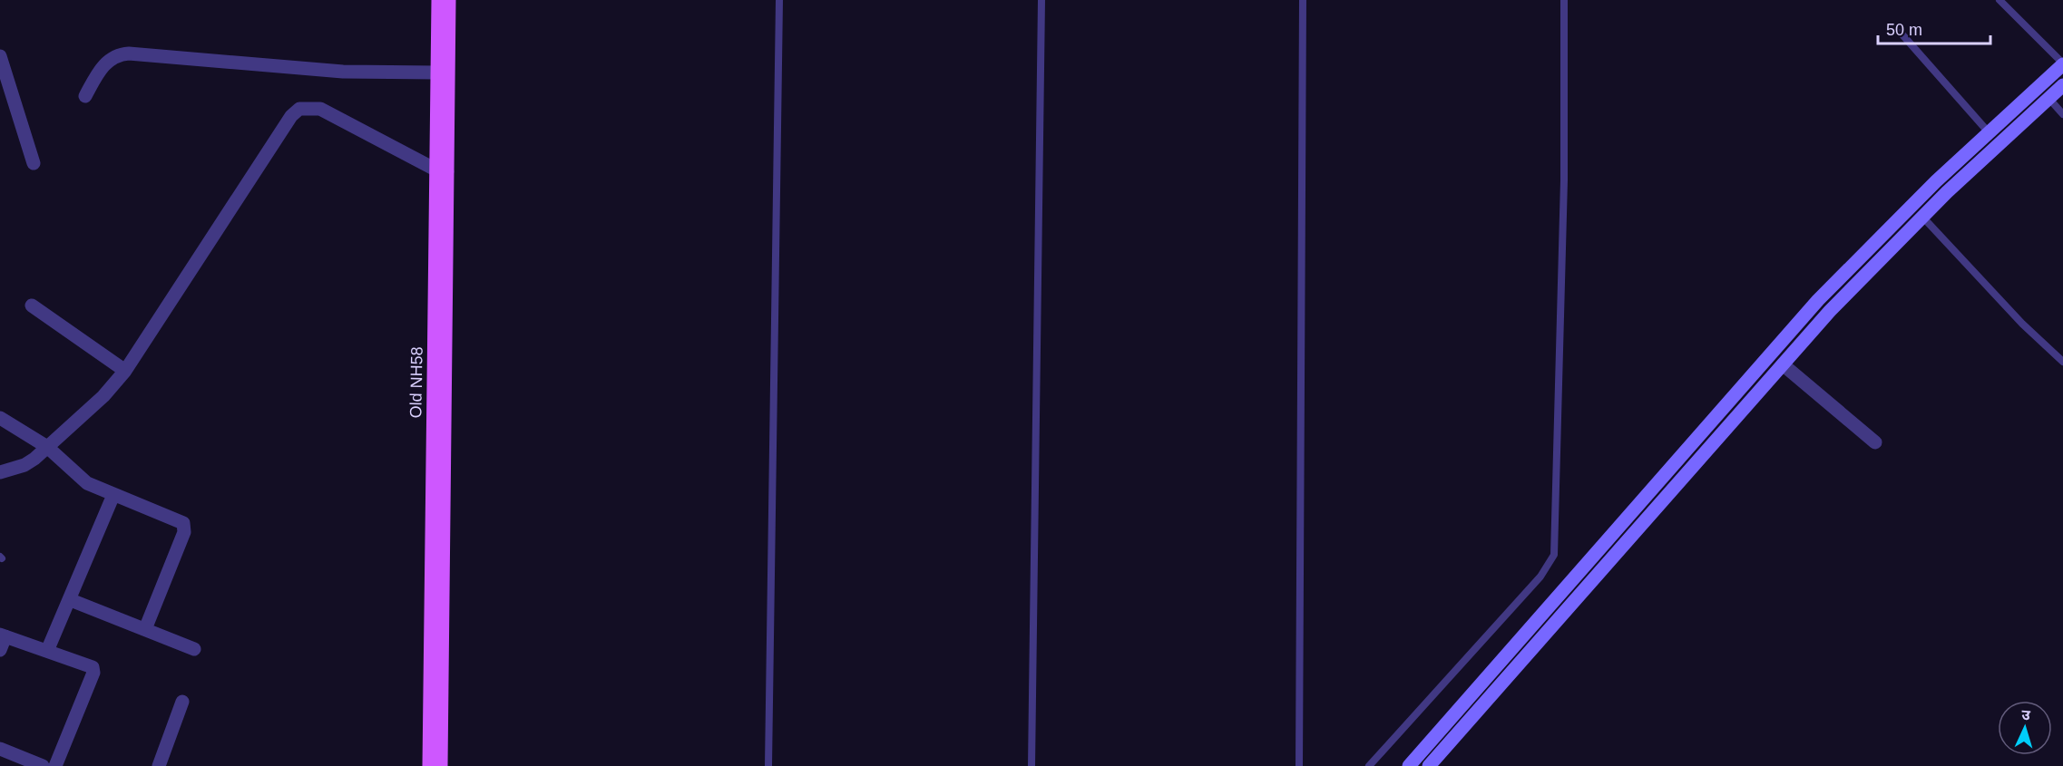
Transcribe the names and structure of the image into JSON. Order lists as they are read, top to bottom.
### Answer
{
  "streets": {
    "main road": ["Old NH58"]
  },
  "scale_bar": "50 m",
  "north": "top"
}
